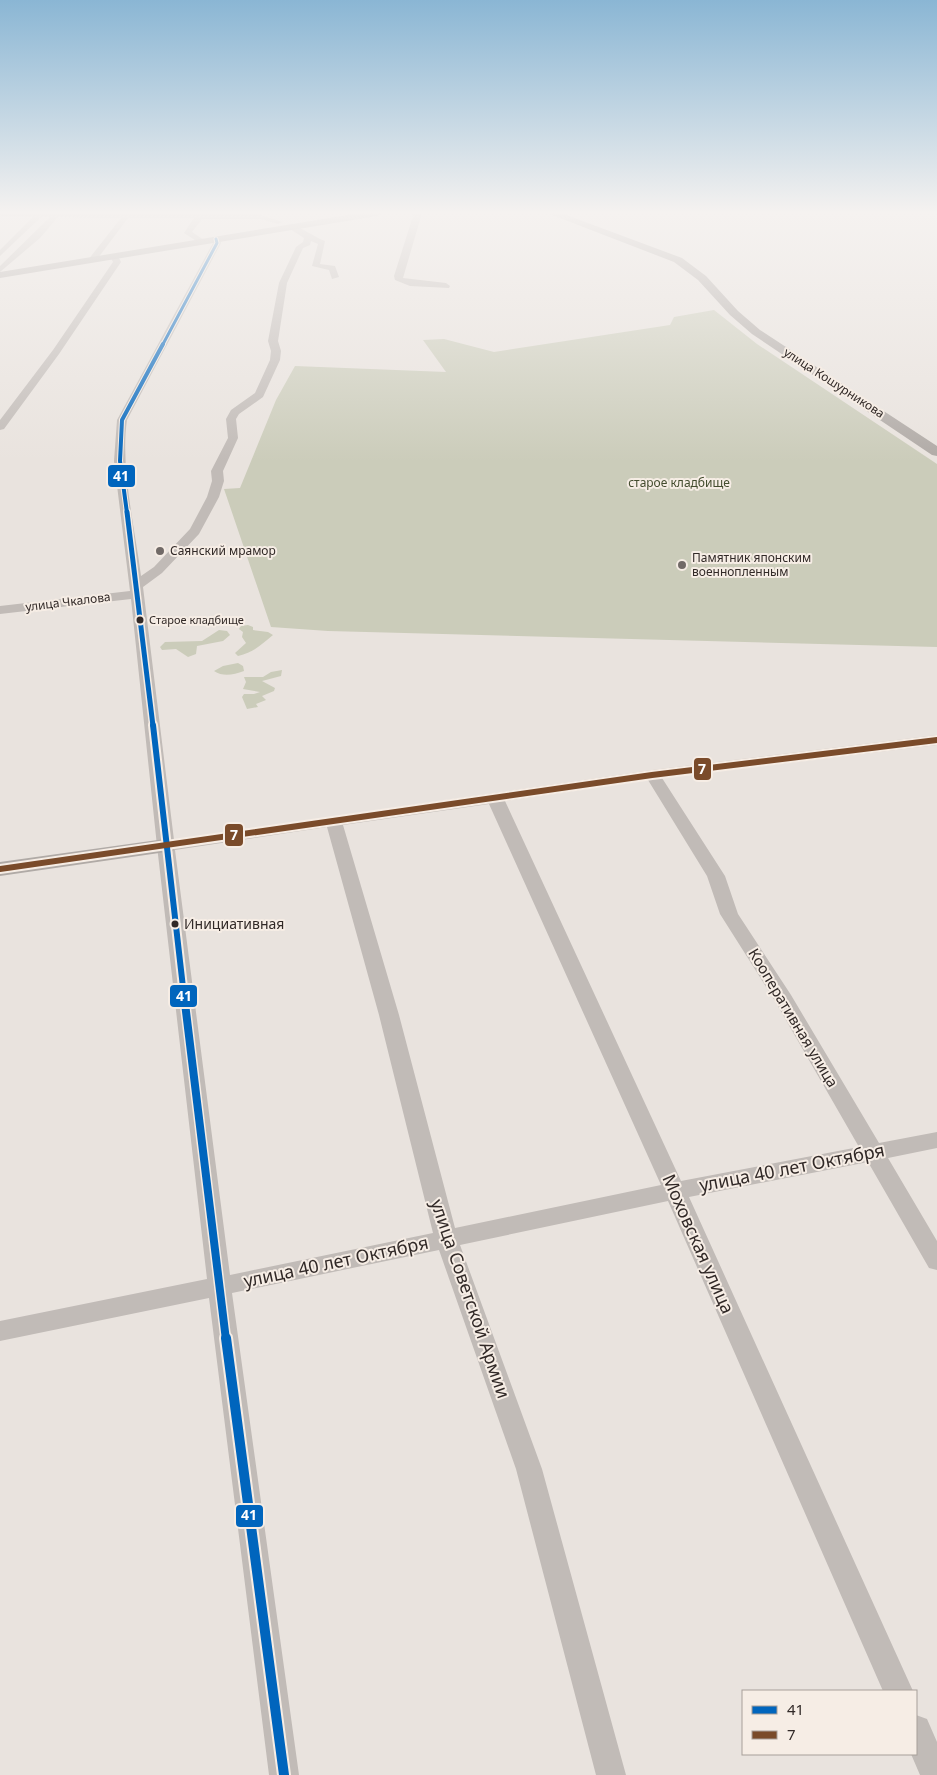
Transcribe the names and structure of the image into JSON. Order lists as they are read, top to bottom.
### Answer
{
  "streets": {
    "main road": ["улица Кошурникова"],
    "street": [
      "улица Чкалова",
      "Кооперативная улица",
      "улица 40 лет Октября",
      "Моховская улица",
      "улица Советской Армии"
    ]
  },
  "crossings": [
    ["Кооперативная улица", "улица 40 лет Октября"],
    ["улица 40 лет Октября", "Моховская улица"],
    ["улица 40 лет Октября", "улица Советской Армии"]
  ],
  "parks": ["старое кладбище"],
  "places": [
    "Саянский мрамор",
    "Памятник японским военнопленным",
    "Старое кладбище",
    "Инициативная"
  ],
  "lines": ["transit line 41", "transit line 7"],
  "legend": ["41", "7"]
}
